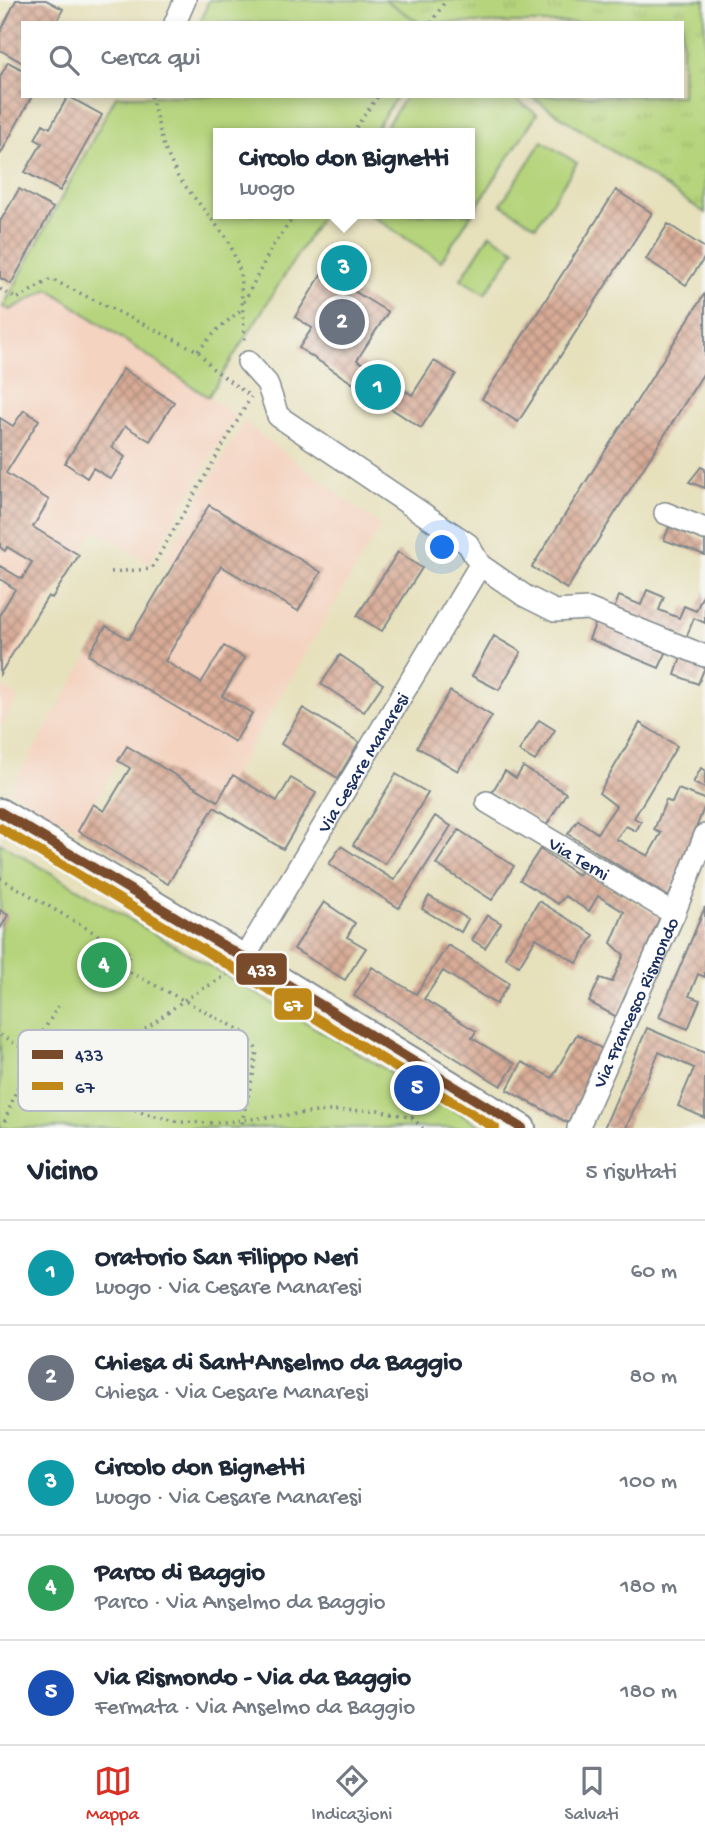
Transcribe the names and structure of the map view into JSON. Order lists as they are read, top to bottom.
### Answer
{
  "streets": {
    "street": ["Via Cesare Manaresi", "Via Terni", "Via Francesco Rismondo"]
  },
  "crossings": [
    ["Via Terni", "Via Francesco Rismondo"]
  ],
  "lines": ["transit line 433", "transit line 67"],
  "legend": ["433", "67"],
  "page": {
    "search": "Cerca qui",
    "popup": ["Circolo don Bignetti", "Luogo"],
    "pins": [
      "3",
      "2",
      "1",
      "4",
      "5"
    ],
    "heading": ["Vicino", "5 risultati"],
    "list": [
      {
        "mark": "1",
        "name": "Oratorio San Filippo Neri",
        "note": "Luogo · Via Cesare Manaresi",
        "value": "60 m"
      },
      {
        "mark": "2",
        "name": "Chiesa di Sant'Anselmo da Baggio",
        "note": "Chiesa · Via Cesare Manaresi",
        "value": "80 m"
      },
      {
        "mark": "3",
        "name": "Circolo don Bignetti",
        "note": "Luogo · Via Cesare Manaresi",
        "value": "100 m"
      },
      {
        "mark": "4",
        "name": "Parco di Baggio",
        "note": "Parco · Via Anselmo da Baggio",
        "value": "180 m"
      },
      {
        "mark": "5",
        "name": "Via Rismondo - Via da Baggio",
        "note": "Fermata · Via Anselmo da Baggio",
        "value": "180 m"
      }
    ],
    "nav": ["Mappa", "Indicazioni", "Salvati"]
  }
}
